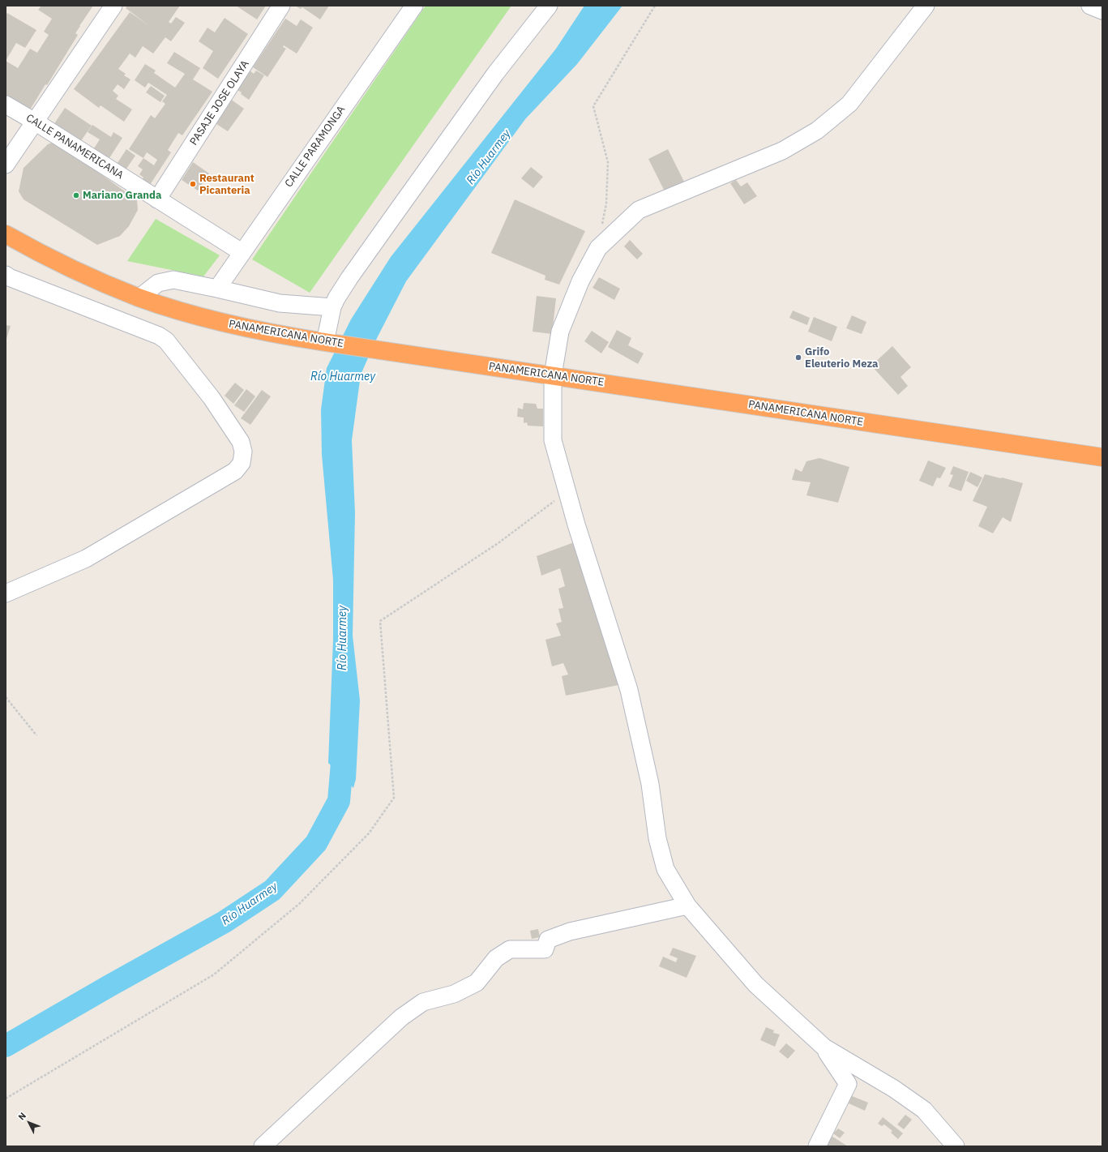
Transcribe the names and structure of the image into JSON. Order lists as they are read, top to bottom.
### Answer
{
  "streets": {
    "highway": ["PANAMERICANA NORTE"],
    "street": ["PASAJE JOSE OLAYA", "CALLE PANAMERICANA", "CALLE PARAMONGA"]
  },
  "crossings": [
    ["PASAJE JOSE OLAYA", "CALLE PANAMERICANA"],
    ["CALLE PANAMERICANA", "CALLE PARAMONGA"]
  ],
  "water": ["Río Huarmey"],
  "places": ["Restaurant Picanteria", "Mariano Granda", "Grifo Eleuterio Meza"],
  "north": "top left"
}
